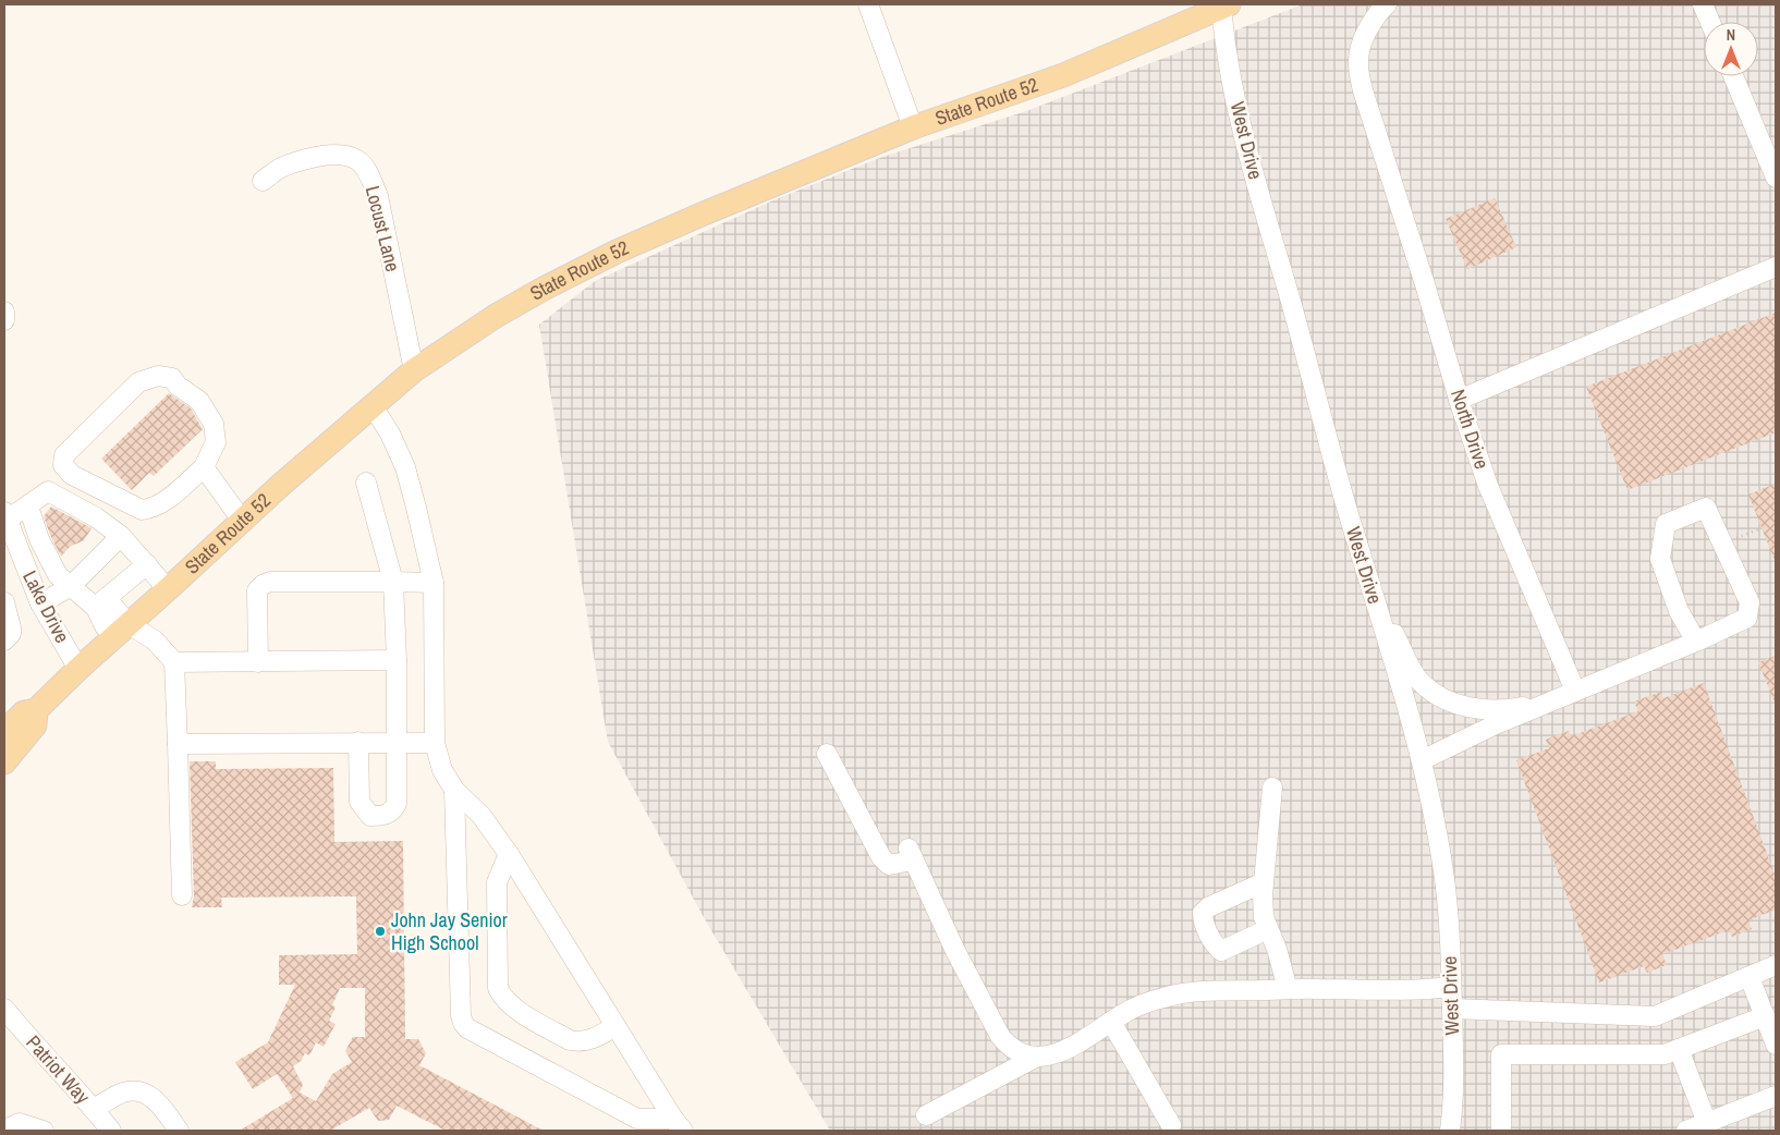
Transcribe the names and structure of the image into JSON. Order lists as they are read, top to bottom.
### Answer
{
  "streets": {
    "main road": ["State Route 52"],
    "street": [
      "West Drive",
      "Locust Lane",
      "North Drive",
      "Lake Drive",
      "Patriot Way"
    ]
  },
  "crossings": [
    ["State Route 52", "West Drive"],
    ["State Route 52", "Locust Lane"],
    ["State Route 52", "Lake Drive"]
  ],
  "places": ["John Jay Senior High School"],
  "north": "top"
}
